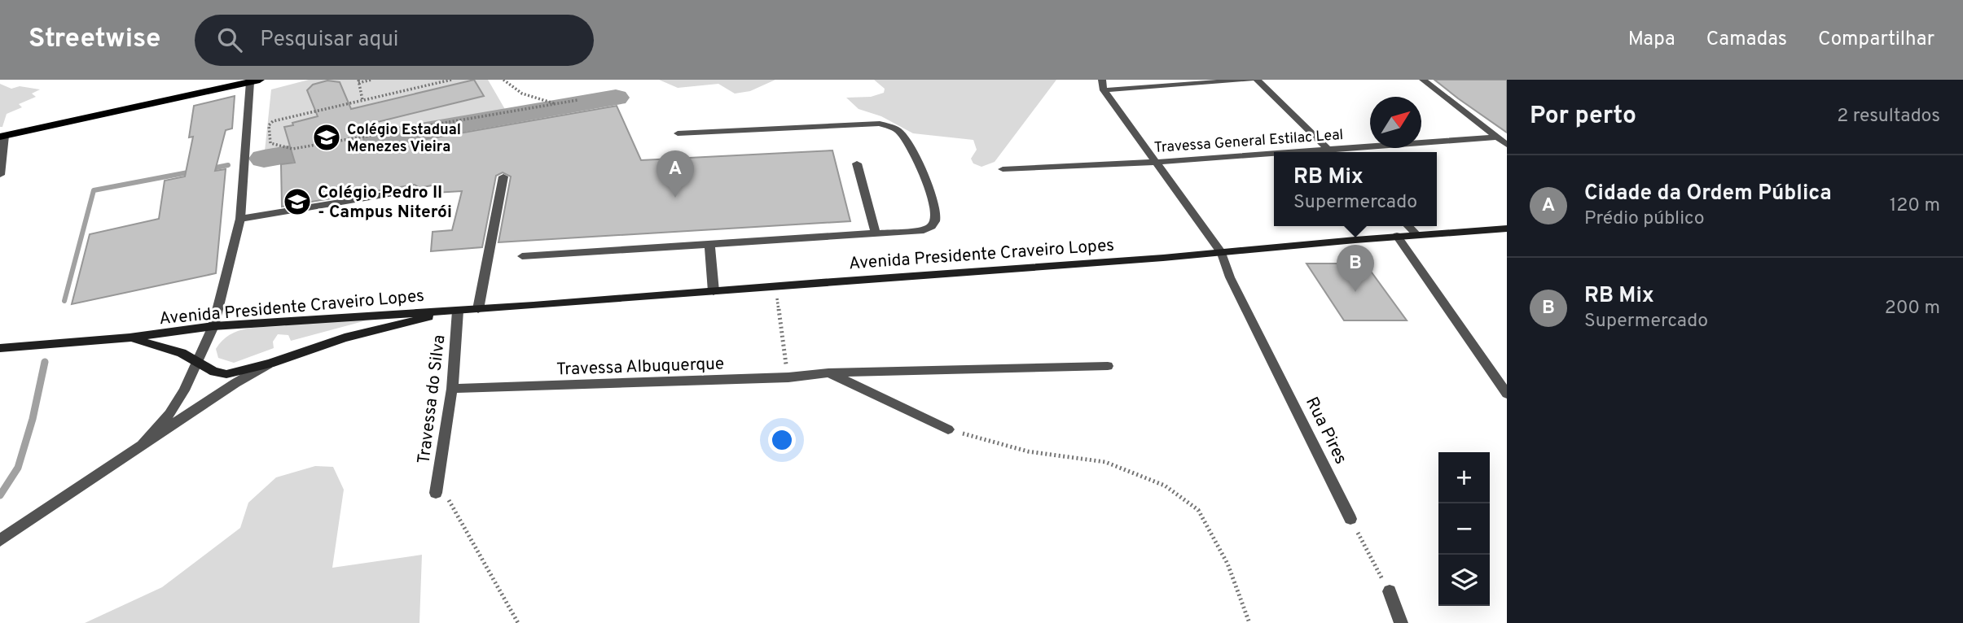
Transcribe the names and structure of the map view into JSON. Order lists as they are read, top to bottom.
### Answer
{
  "streets": {
    "main road": ["Avenida Presidente Craveiro Lopes"],
    "street": [
      "Travessa General Estilac Leal",
      "Travessa Albuquerque",
      "Travessa do Silva",
      "Rua Pires"
    ]
  },
  "crossings": [
    ["Travessa General Estilac Leal", "Rua Pires"],
    ["Avenida Presidente Craveiro Lopes", "Travessa do Silva"],
    ["Avenida Presidente Craveiro Lopes", "Rua Pires"],
    ["Travessa Albuquerque", "Travessa do Silva"]
  ],
  "places": {
    "school or university": ["Colégio Estadual Menezes Vieira", "Colégio Pedro II - Campus Niterói"]
  },
  "north": "top right",
  "page": {
    "header": "Streetwise",
    "search": "Pesquisar aqui",
    "nav": ["Mapa", "Camadas", "Compartilhar"],
    "heading": ["Por perto", "2 resultados"],
    "pins": ["A", "B"],
    "popup": ["RB Mix", "Supermercado"],
    "list": [
      {
        "mark": "A",
        "name": "Cidade da Ordem Pública",
        "note": "Prédio público",
        "value": "120 m"
      },
      {
        "mark": "B",
        "name": "RB Mix",
        "note": "Supermercado",
        "value": "200 m"
      }
    ],
    "map_buttons": ["+", "−"]
  }
}
